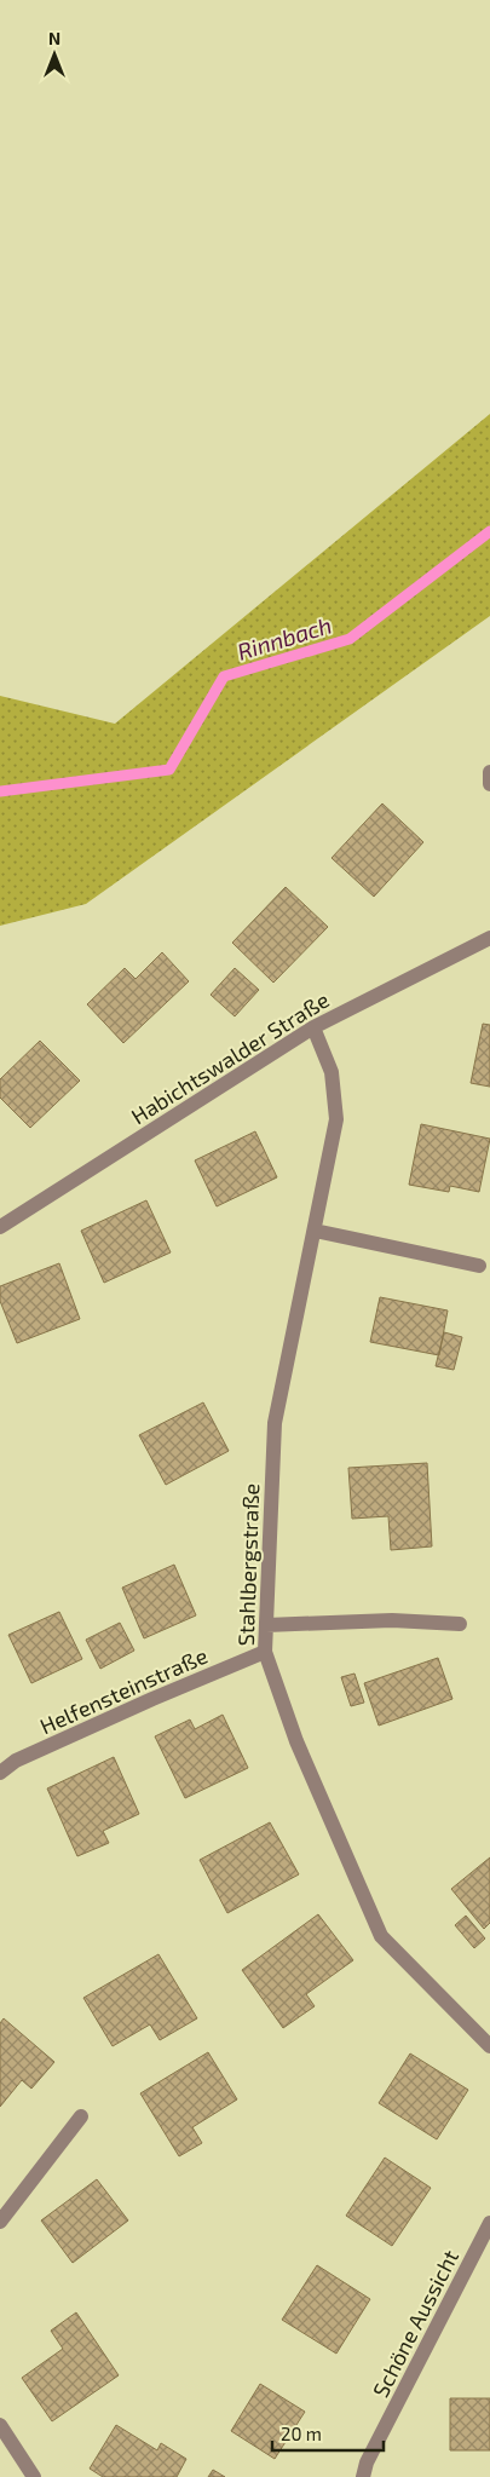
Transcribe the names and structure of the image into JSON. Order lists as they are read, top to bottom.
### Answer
{
  "streets": {
    "street": [
      "Habichtswalder Straße",
      "Stahlbergstraße",
      "Helfensteinstraße",
      "Schöne Aussicht"
    ]
  },
  "crossings": [
    ["Habichtswalder Straße", "Stahlbergstraße"],
    ["Stahlbergstraße", "Helfensteinstraße"]
  ],
  "water": ["Rinnbach"],
  "scale_bar": "20 m",
  "north": "top"
}
